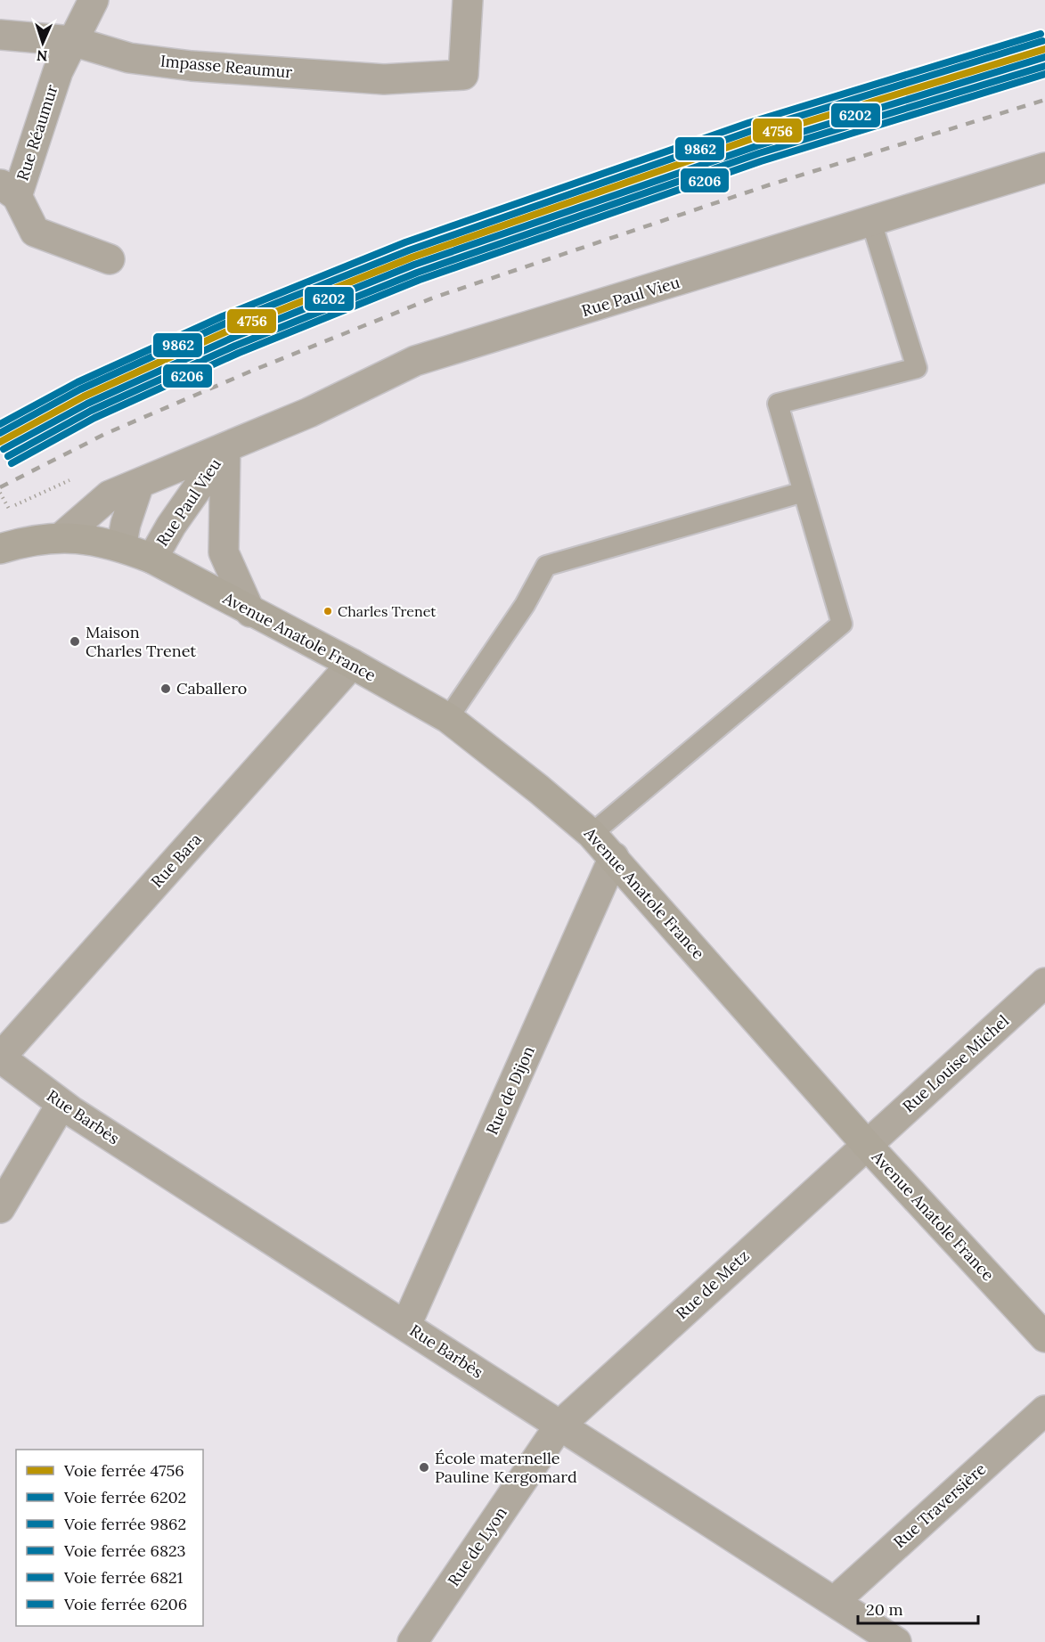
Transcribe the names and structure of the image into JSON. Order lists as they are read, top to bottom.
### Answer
{
  "streets": {
    "main road": ["Avenue Anatole France"],
    "street": [
      "Impasse Reaumur",
      "Rue Réaumur",
      "Rue Paul Vieu",
      "Rue Bara",
      "Rue Louise Michel",
      "Rue de Dijon",
      "Rue Barbès",
      "Rue de Metz",
      "Rue Traversière",
      "Rue de Lyon"
    ]
  },
  "crossings": [
    ["Impasse Reaumur", "Rue Réaumur"],
    ["Rue Paul Vieu", "Avenue Anatole France"],
    ["Avenue Anatole France", "Rue Bara"],
    ["Avenue Anatole France", "Rue Louise Michel"],
    ["Avenue Anatole France", "Rue de Dijon"],
    ["Avenue Anatole France", "Rue de Metz"],
    ["Rue Bara", "Rue Barbès"],
    ["Rue Louise Michel", "Rue de Metz"],
    ["Rue de Dijon", "Rue Barbès"],
    ["Rue Barbès", "Rue de Metz"],
    ["Rue Barbès", "Rue Traversière"],
    ["Rue Barbès", "Rue de Lyon"],
    ["Rue de Metz", "Rue de Lyon"]
  ],
  "places": [
    "Charles Trenet",
    "Maison Charles Trenet",
    "Caballero",
    "École maternelle Pauline Kergomard"
  ],
  "lines": [
    "rail line 6821",
    "rail line 9862",
    "rail line 4756",
    "rail line 6202",
    "rail line 6823",
    "rail line 6206"
  ],
  "legend": [
    "Voie ferrée 4756",
    "Voie ferrée 6202",
    "Voie ferrée 9862",
    "Voie ferrée 6823",
    "Voie ferrée 6821",
    "Voie ferrée 6206"
  ],
  "scale_bar": "20 m",
  "north": "bottom"
}
